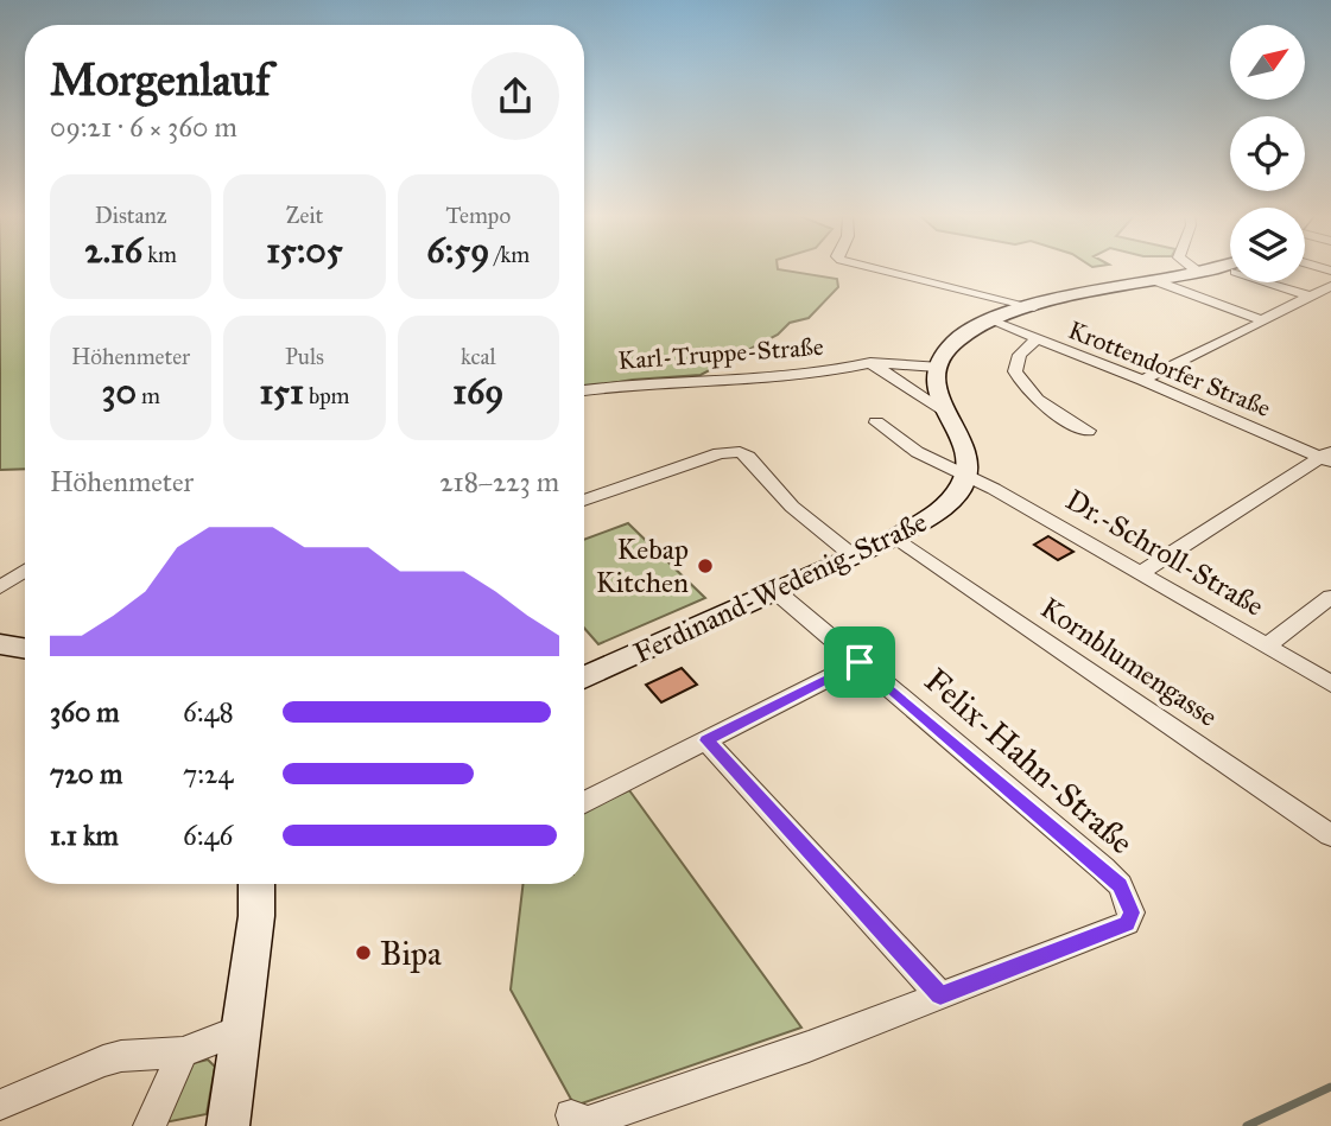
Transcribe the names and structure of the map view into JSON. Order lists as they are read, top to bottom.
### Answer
{
  "streets": {
    "street": [
      "Karl-Truppe-Straße",
      "Krottendorfer Straße",
      "Dr.-Schroll-Straße",
      "Ferdinand-Wedenig-Straße",
      "Kornblumengasse",
      "Felix-Hahn-Straße"
    ]
  },
  "crossings": [
    ["Dr.-Schroll-Straße", "Ferdinand-Wedenig-Straße"],
    ["Ferdinand-Wedenig-Straße", "Kornblumengasse"],
    ["Ferdinand-Wedenig-Straße", "Felix-Hahn-Straße"]
  ],
  "places": ["Kebap Kitchen", "Bipa"],
  "north": "top right",
  "page": {
    "heading": ["Morgenlauf", "09:21 · 6 × 360 m"],
    "stats": [
      ["Distanz", "2.16 km"],
      ["Zeit", "15:05"],
      ["Tempo", "6:59 /km"],
      ["Höhenmeter", "30 m"],
      ["Puls", "151 bpm"],
      ["kcal", "169"]
    ],
    "chart": ["Höhenmeter", "218–223 m"],
    "list": [
      {
        "name": "360 m",
        "note": "6:48"
      },
      {
        "name": "720 m",
        "note": "7:24"
      },
      {
        "name": "1.1 km",
        "note": "6:46"
      }
    ]
  }
}
